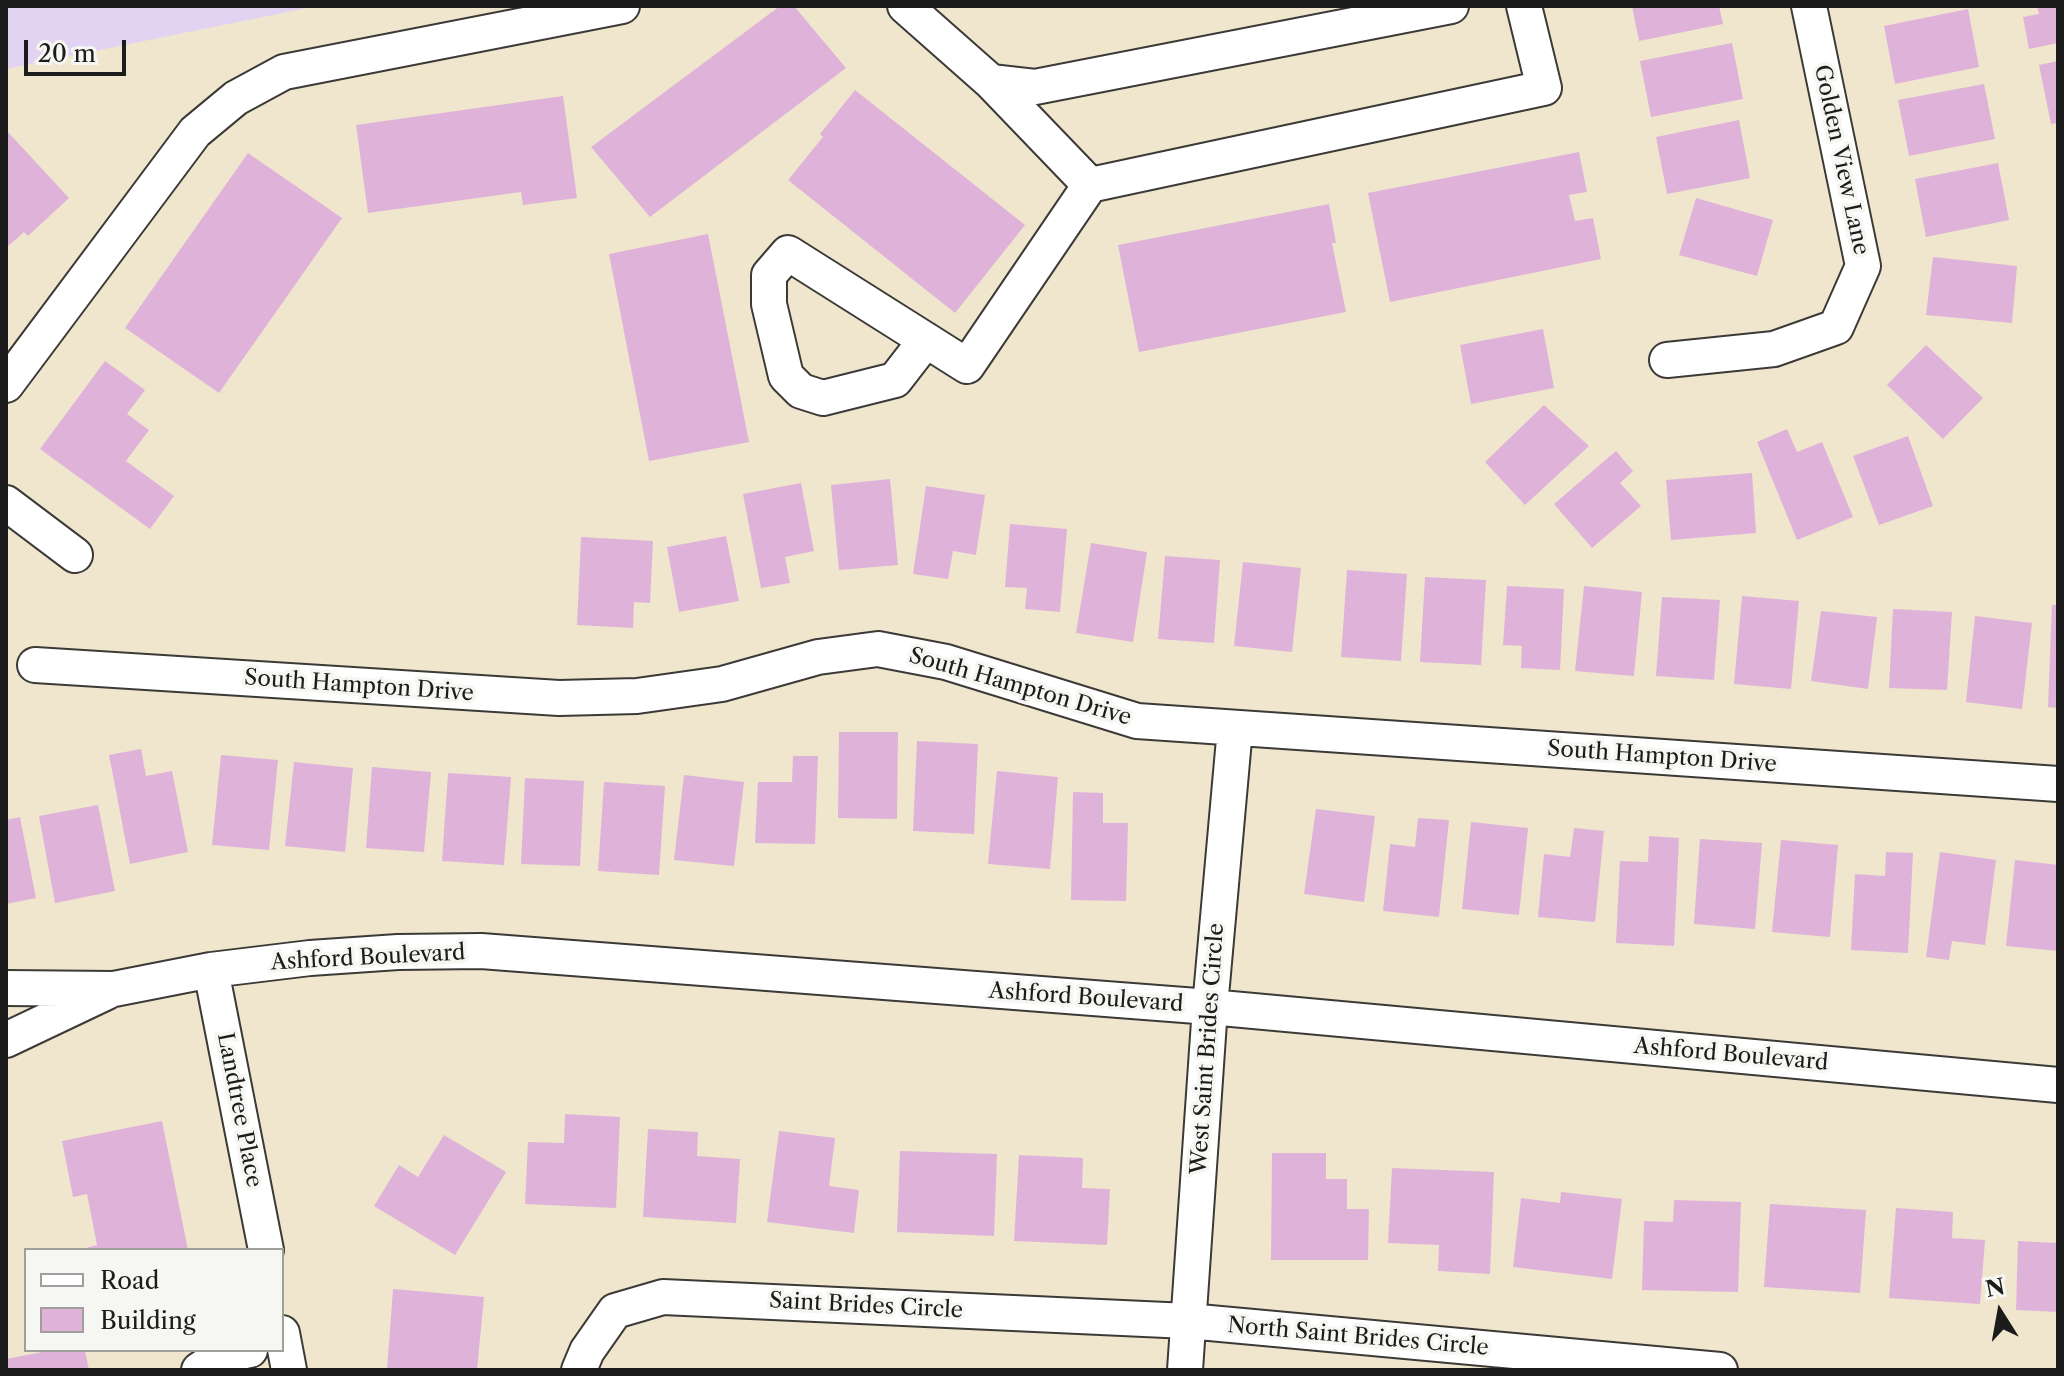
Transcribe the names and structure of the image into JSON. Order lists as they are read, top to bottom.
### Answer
{
  "streets": {
    "street": [
      "Golden View Lane",
      "South Hampton Drive",
      "Ashford Boulevard",
      "West Saint Brides Circle",
      "Landtree Place",
      "Saint Brides Circle",
      "North Saint Brides Circle"
    ]
  },
  "crossings": [
    ["South Hampton Drive", "West Saint Brides Circle"],
    ["Ashford Boulevard", "West Saint Brides Circle"],
    ["Ashford Boulevard", "Landtree Place"],
    ["West Saint Brides Circle", "Saint Brides Circle"],
    ["West Saint Brides Circle", "North Saint Brides Circle"],
    ["Saint Brides Circle", "North Saint Brides Circle"]
  ],
  "legend": ["Road", "Building"],
  "scale_bar": "20 m",
  "north": "top"
}
